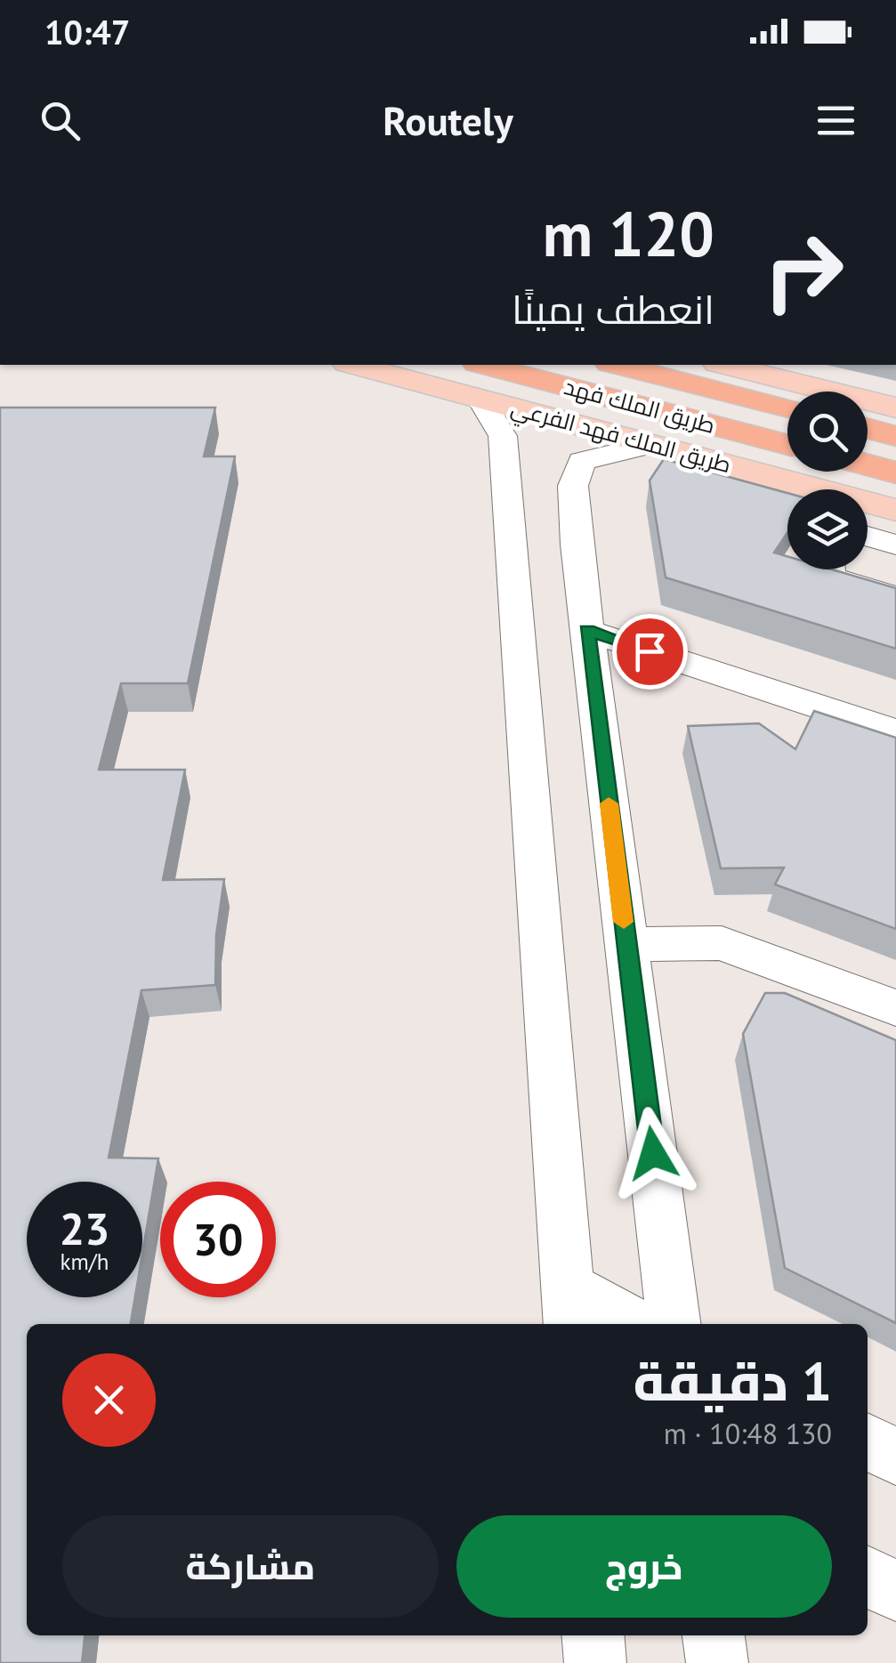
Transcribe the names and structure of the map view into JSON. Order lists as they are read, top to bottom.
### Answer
{
  "streets": {
    "highway": ["طريق الملك فهد"],
    "main road": ["طريق الملك فهد الفرعي"]
  },
  "crossings": [
    ["طريق الملك فهد", "طريق الملك فهد الفرعي"]
  ],
  "page": {
    "status": "10:47",
    "header": "Routely",
    "turn": ["120 m", "انعطف يمينًا"],
    "speed": "23 km/h",
    "limit": "30",
    "heading": ["1 دقيقة", "130 m · 10:48"],
    "buttons": ["خروج", "مشاركة"]
  }
}
